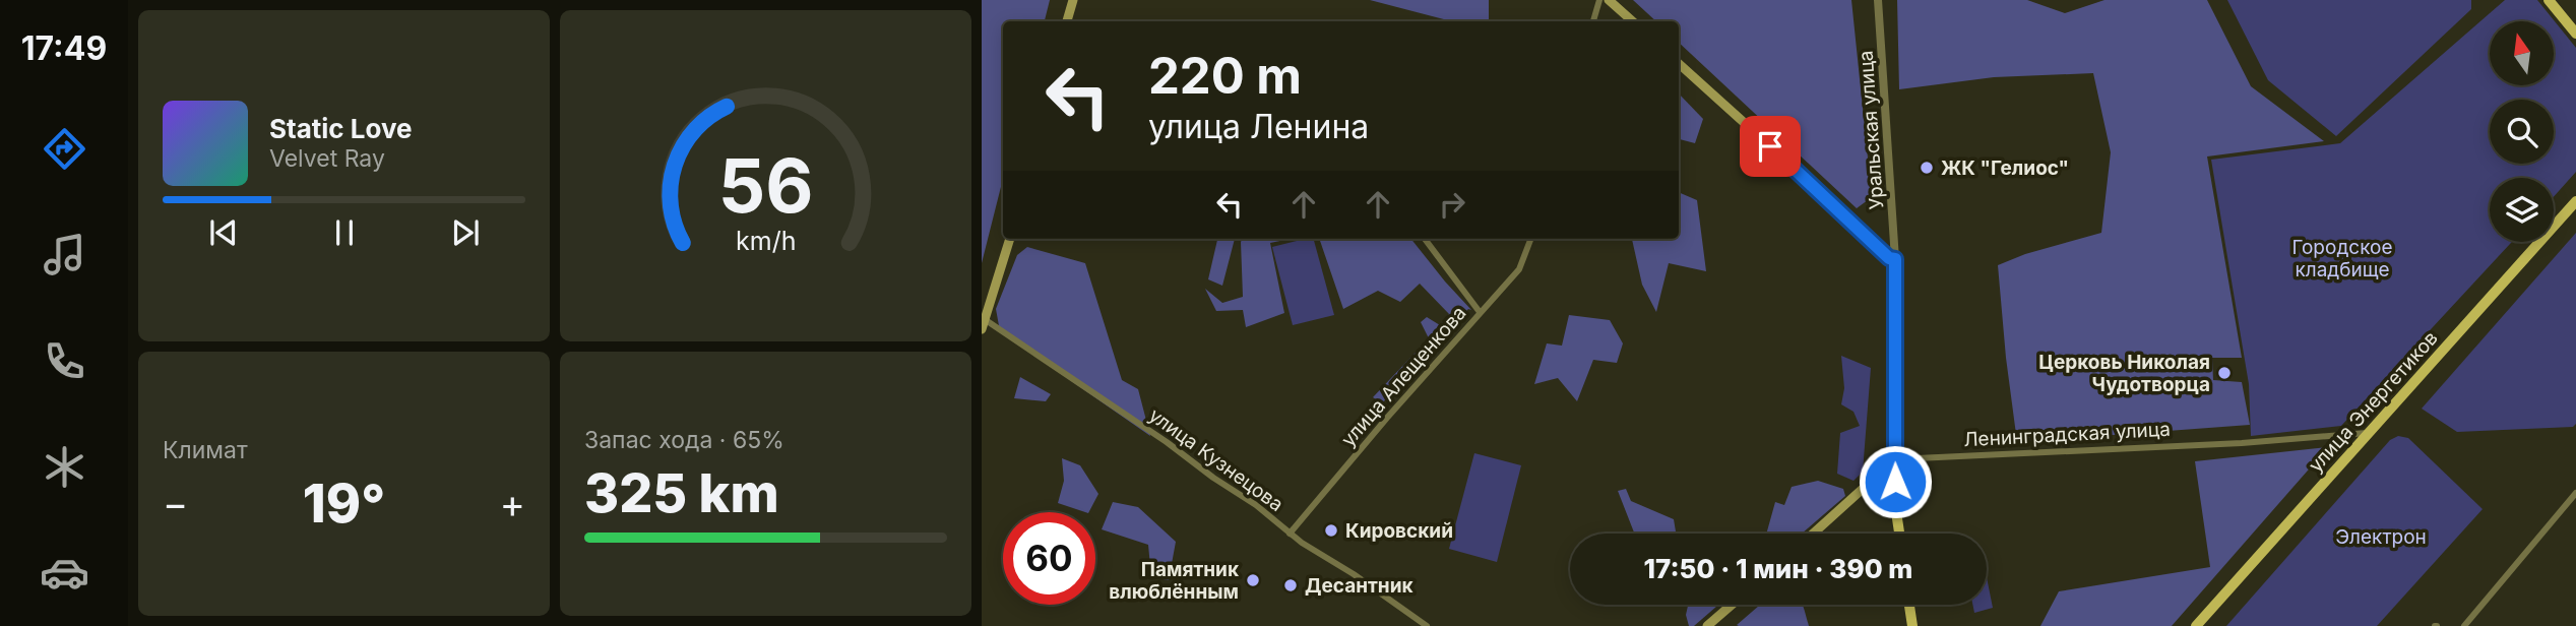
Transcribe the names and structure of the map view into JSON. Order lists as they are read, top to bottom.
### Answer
{
  "streets": {
    "main road": ["улица Энергетиков"],
    "street": [
      "Уральская улица",
      "улица Алещенкова",
      "Ленинградская улица",
      "улица Кузнецова"
    ]
  },
  "crossings": [
    ["улица Алещенкова", "улица Кузнецова"],
    ["улица Энергетиков", "Ленинградская улица"]
  ],
  "parks": ["Городское кладбище", "Электрон"],
  "places": [
    "ЖК \"Гелиос\"",
    "Церковь Николая Чудотворца",
    "Кировский",
    "Памятник влюблённым",
    "Десантник"
  ],
  "north": "top",
  "page": {
    "tabs": "17:49",
    "turn": ["220 m", "улица Ленина"],
    "song": ["Static Love", "Velvet Ray"],
    "tile": [
      "Климат",
      ["Запас хода · 65%", "325 km"]
    ],
    "heat": ["−", "19°", "+"],
    "limit": "60",
    "trip": "17:50 · 1 мин · 390 m",
    "gauge": ["56", "km/h"]
  }
}
